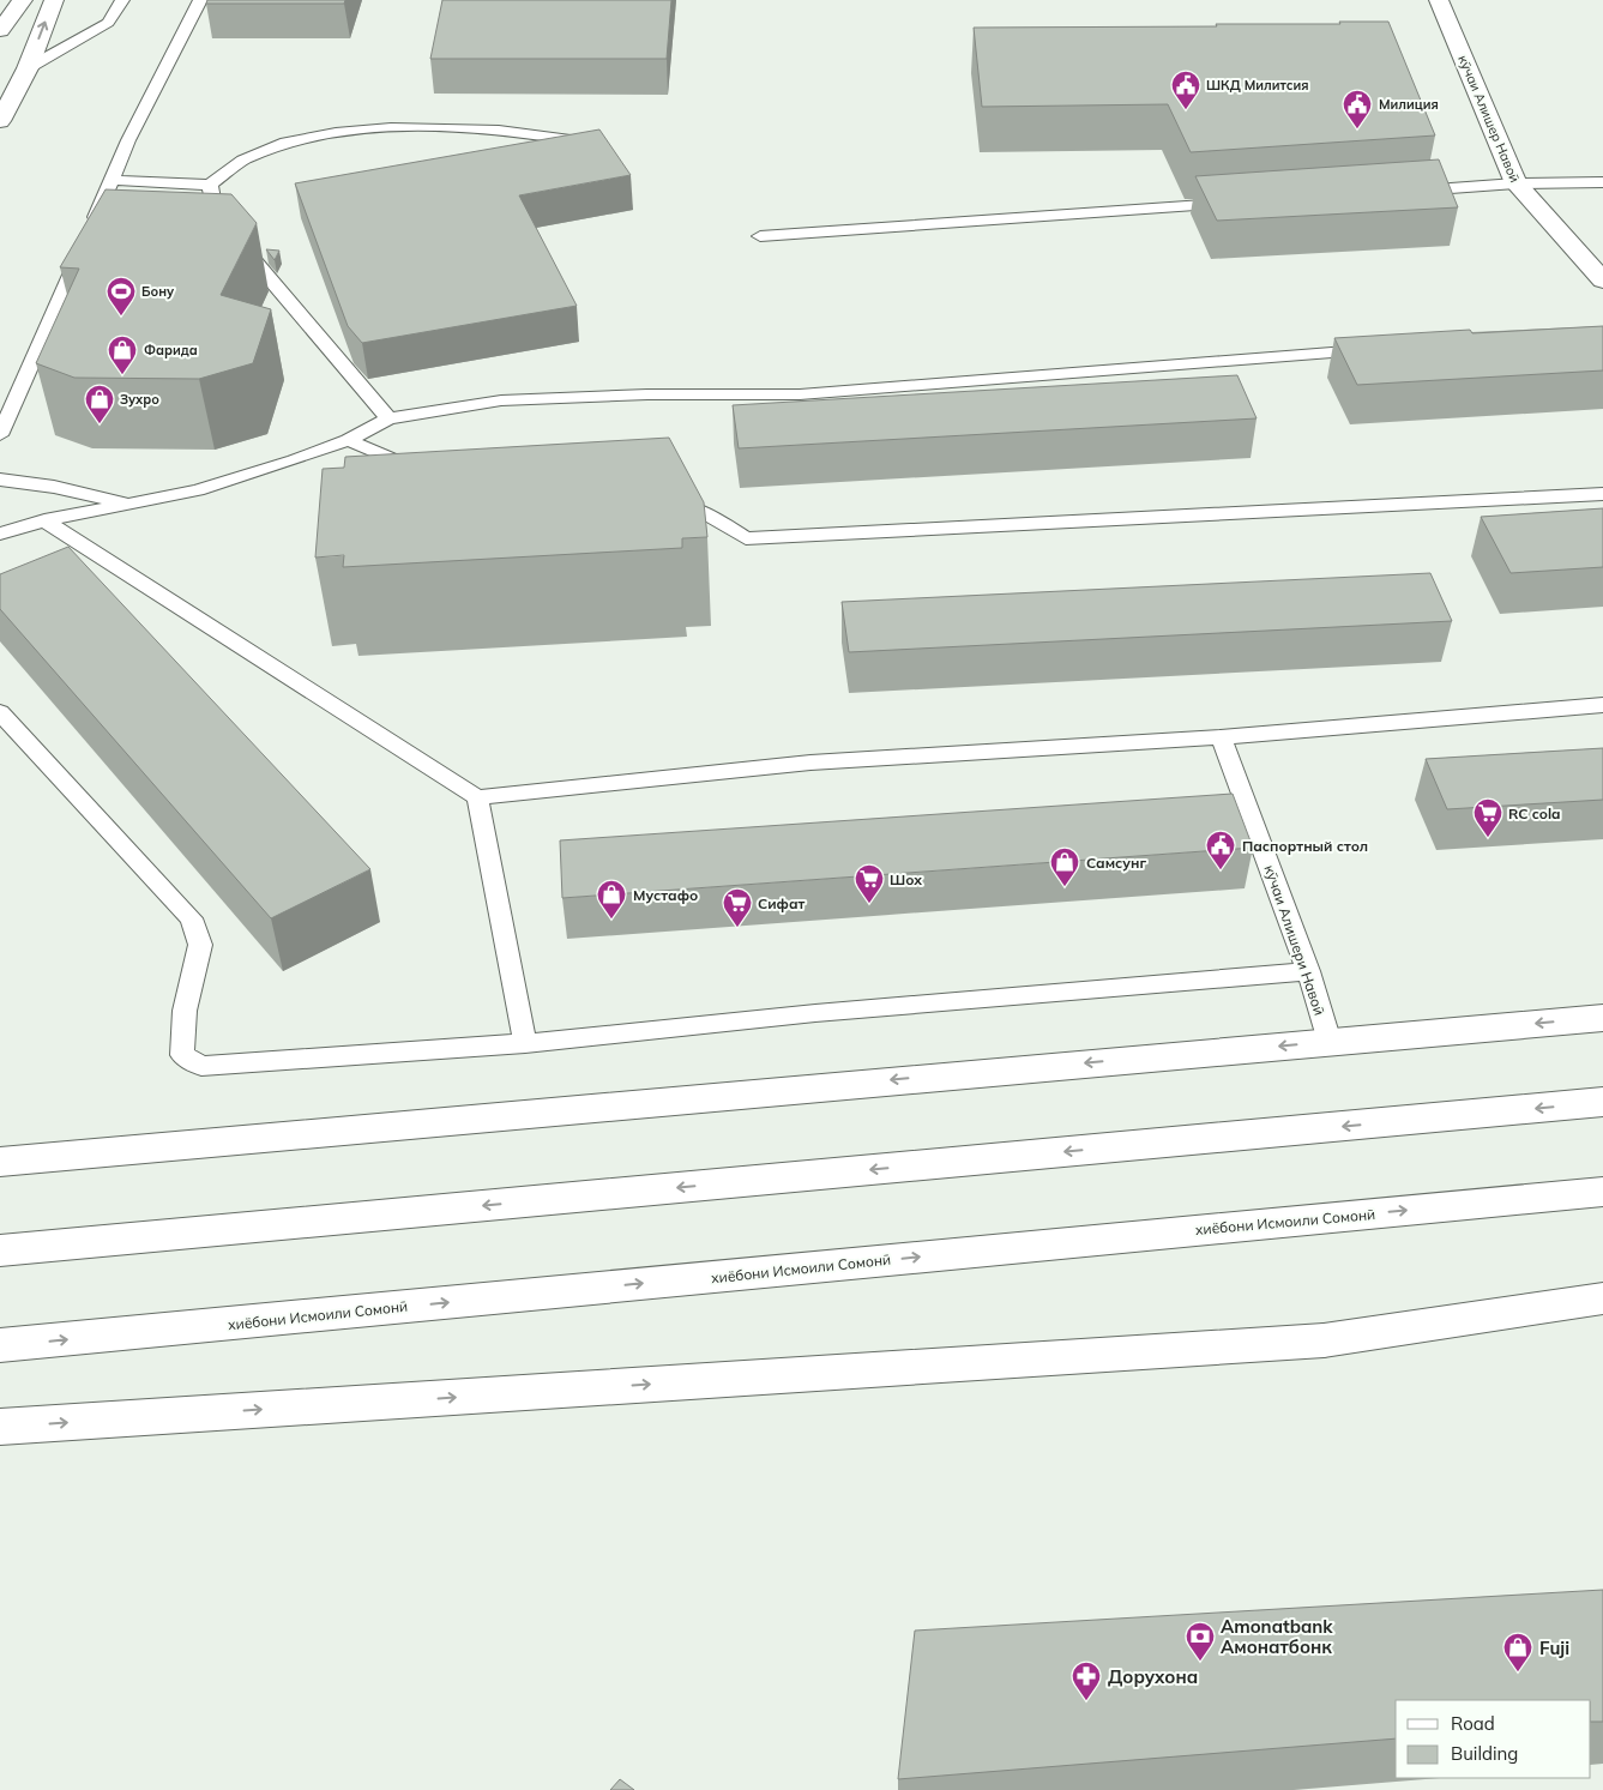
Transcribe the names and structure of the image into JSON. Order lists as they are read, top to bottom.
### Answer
{
  "streets": {
    "main road": ["кӯчаи Алишер Навоӣ", "хиёбони Исмоили Сомонӣ"],
    "lane": ["кӯчаи Алишери Навоӣ"]
  },
  "places": {
    "public building": ["ШКД Милитсия", "Милиция", "Паспортный стол"],
    "sports": ["Бону"],
    "shop": [
      "Фарида",
      "Зухро",
      "Самсунг",
      "Мустафо",
      "Fuji"
    ],
    "supermarket": ["RC cola", "Шох", "Сифат"],
    "bank": ["Amonatbank Амонатбонк"],
    "pharmacy": ["Дорухона"]
  },
  "legend": ["Road", "Building"]
}
